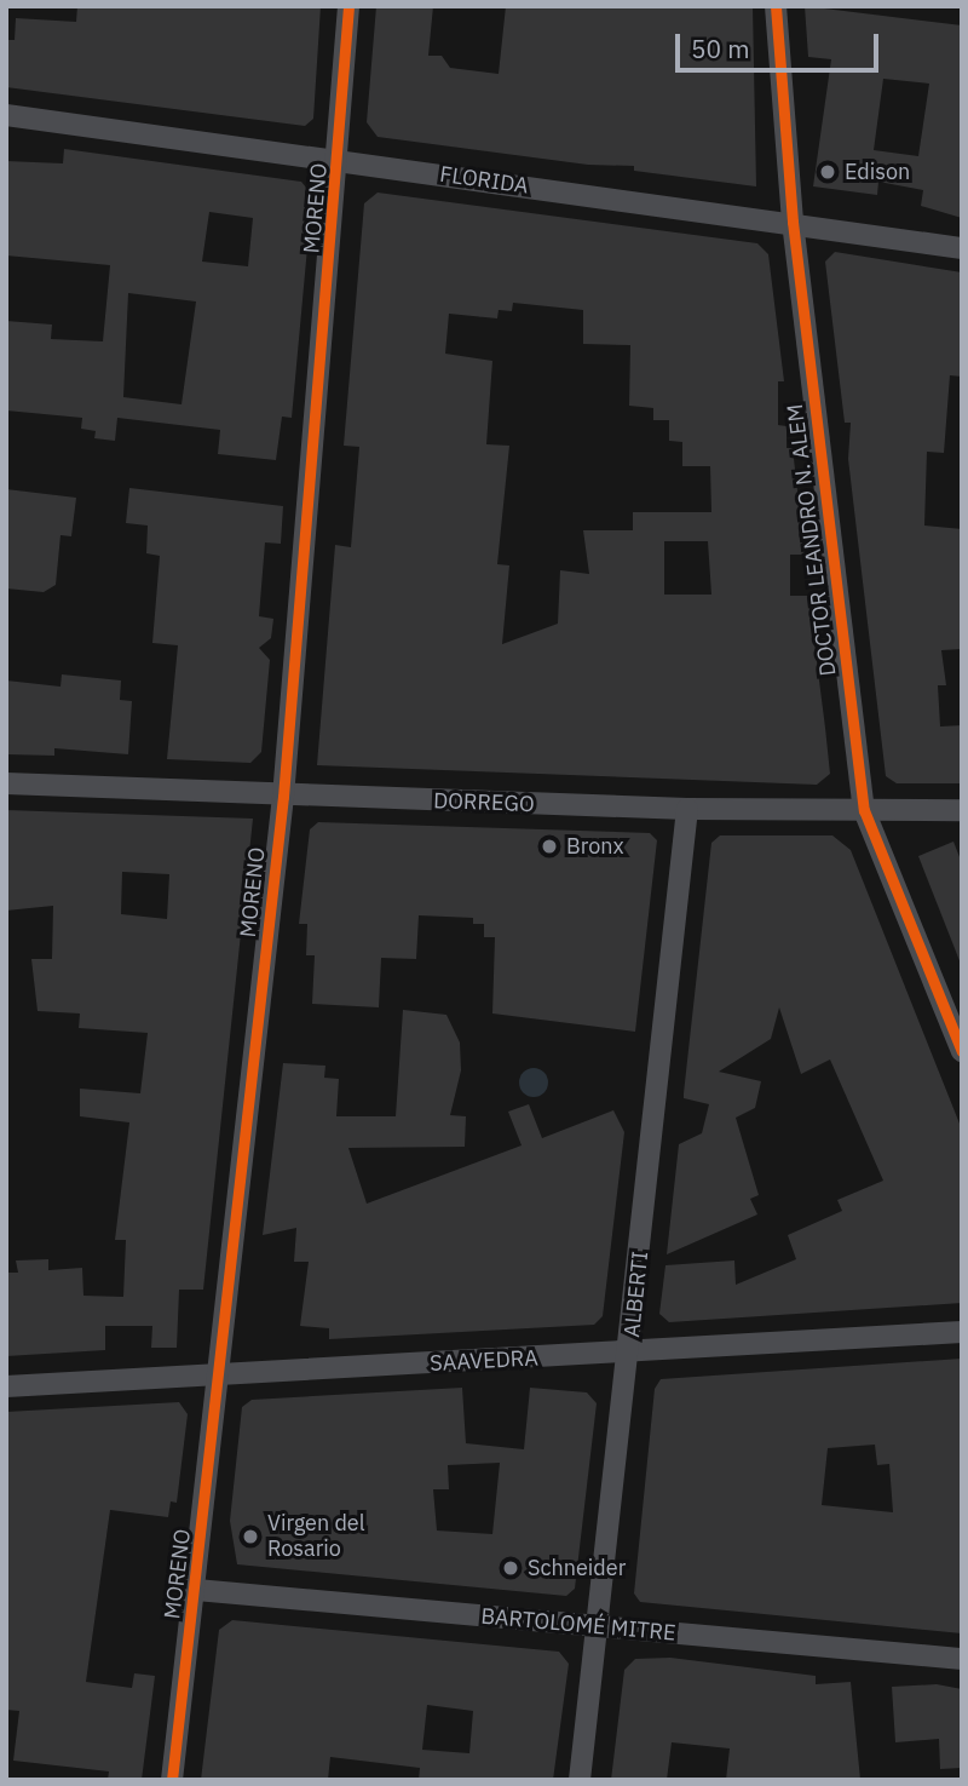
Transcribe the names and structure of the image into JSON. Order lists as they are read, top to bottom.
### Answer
{
  "streets": {
    "street": [
      "FLORIDA",
      "MORENO",
      "DOCTOR LEANDRO N. ALEM",
      "DORREGO",
      "ALBERTI",
      "SAAVEDRA",
      "BARTOLOMÉ MITRE"
    ]
  },
  "crossings": [
    ["FLORIDA", "MORENO"],
    ["FLORIDA", "DOCTOR LEANDRO N. ALEM"],
    ["MORENO", "DORREGO"],
    ["MORENO", "SAAVEDRA"],
    ["MORENO", "BARTOLOMÉ MITRE"],
    ["DOCTOR LEANDRO N. ALEM", "DORREGO"],
    ["DORREGO", "ALBERTI"],
    ["ALBERTI", "SAAVEDRA"],
    ["ALBERTI", "BARTOLOMÉ MITRE"]
  ],
  "places": [
    "Edison",
    "Bronx",
    "Virgen del Rosario",
    "Schneider"
  ],
  "scale_bar": "50 m"
}
